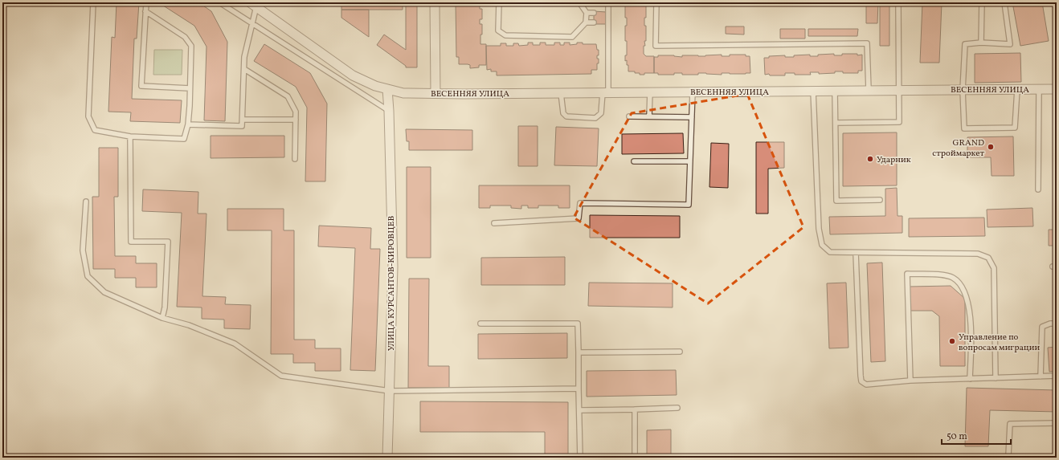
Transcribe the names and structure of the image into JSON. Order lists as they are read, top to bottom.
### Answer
{
  "streets": {
    "street": ["ВЕСЕННЯЯ УЛИЦА", "УЛИЦА КУРСАНТОВ-КИРОВЦЕВ"]
  },
  "crossings": [
    ["ВЕСЕННЯЯ УЛИЦА", "УЛИЦА КУРСАНТОВ-КИРОВЦЕВ"]
  ],
  "places": ["GRAND строймаркет", "Ударник", "Управление по вопросам миграции"],
  "scale_bar": "50 m"
}
